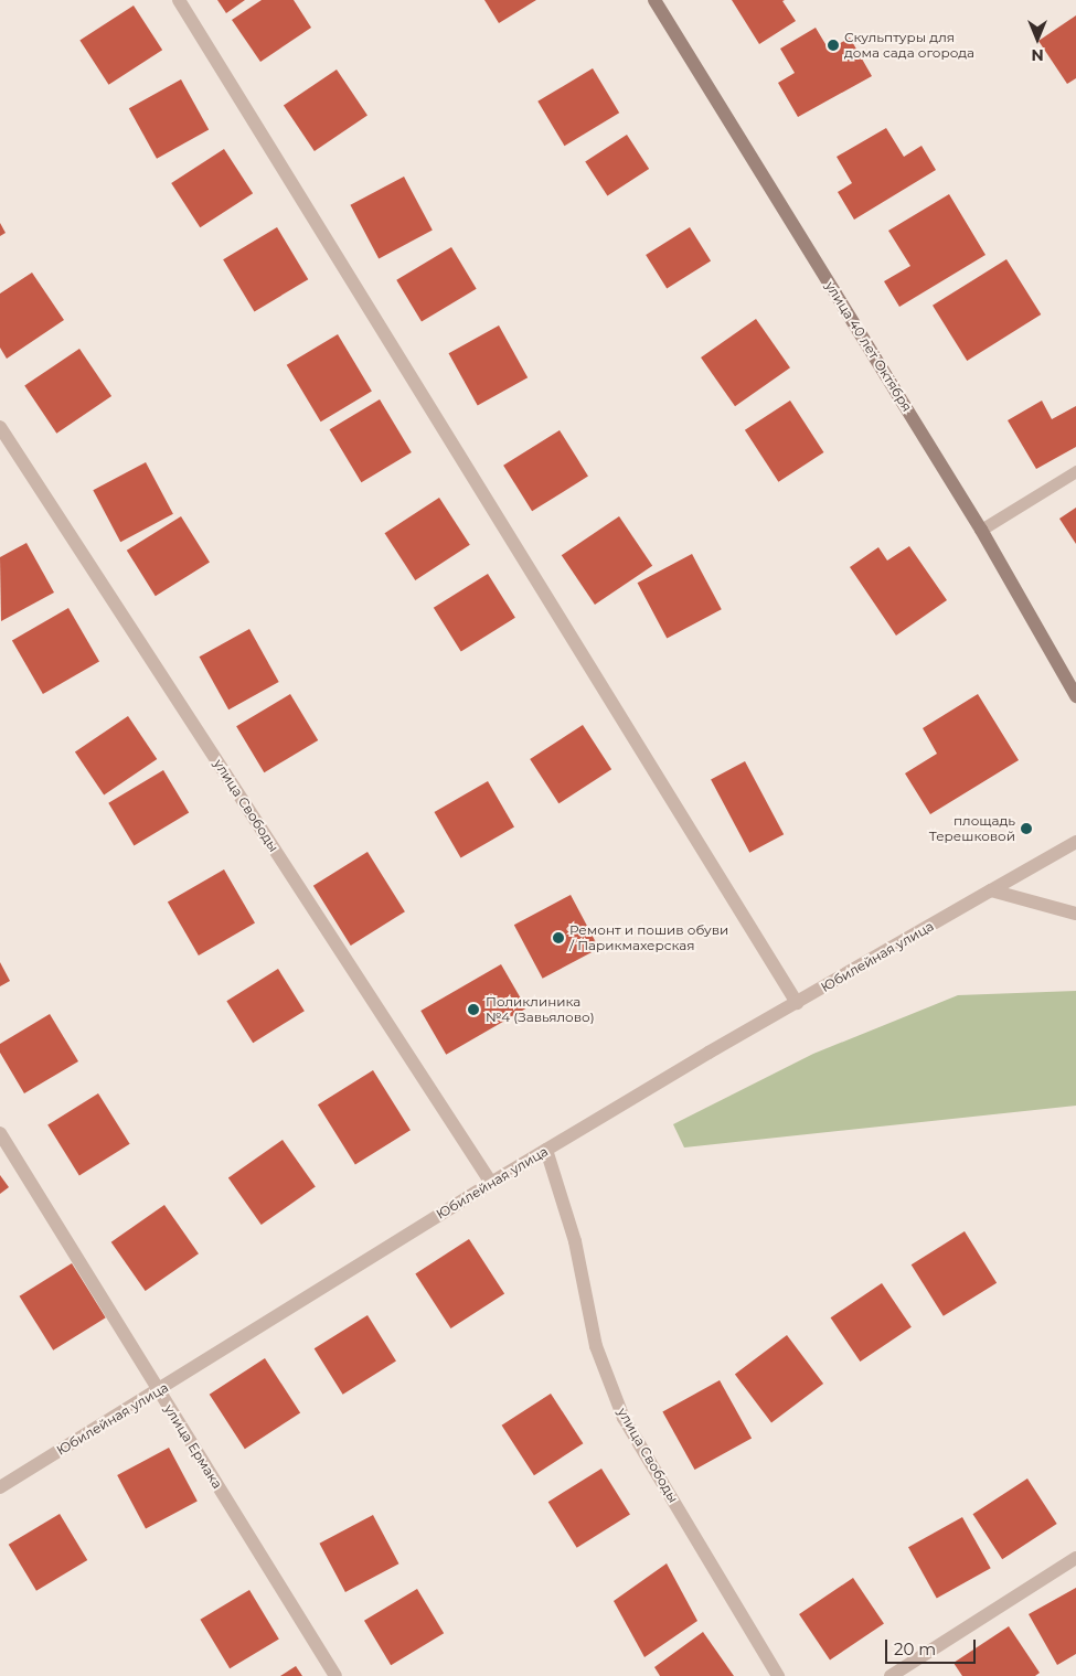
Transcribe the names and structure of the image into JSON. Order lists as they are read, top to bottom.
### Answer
{
  "streets": {
    "main road": ["улица 40 лет Октября"],
    "street": ["улица Свободы", "Юбилейная улица", "улица Ермака"]
  },
  "crossings": [
    ["улица Свободы", "Юбилейная улица"],
    ["Юбилейная улица", "улица Ермака"]
  ],
  "places": [
    "Скульптуры для дома сада огорода",
    "площадь Терешковой",
    "Ремонт и пошив обуви / Парикмахерская",
    "Поликлиника №4 (Завьялово)"
  ],
  "scale_bar": "20 m",
  "north": "bottom"
}
